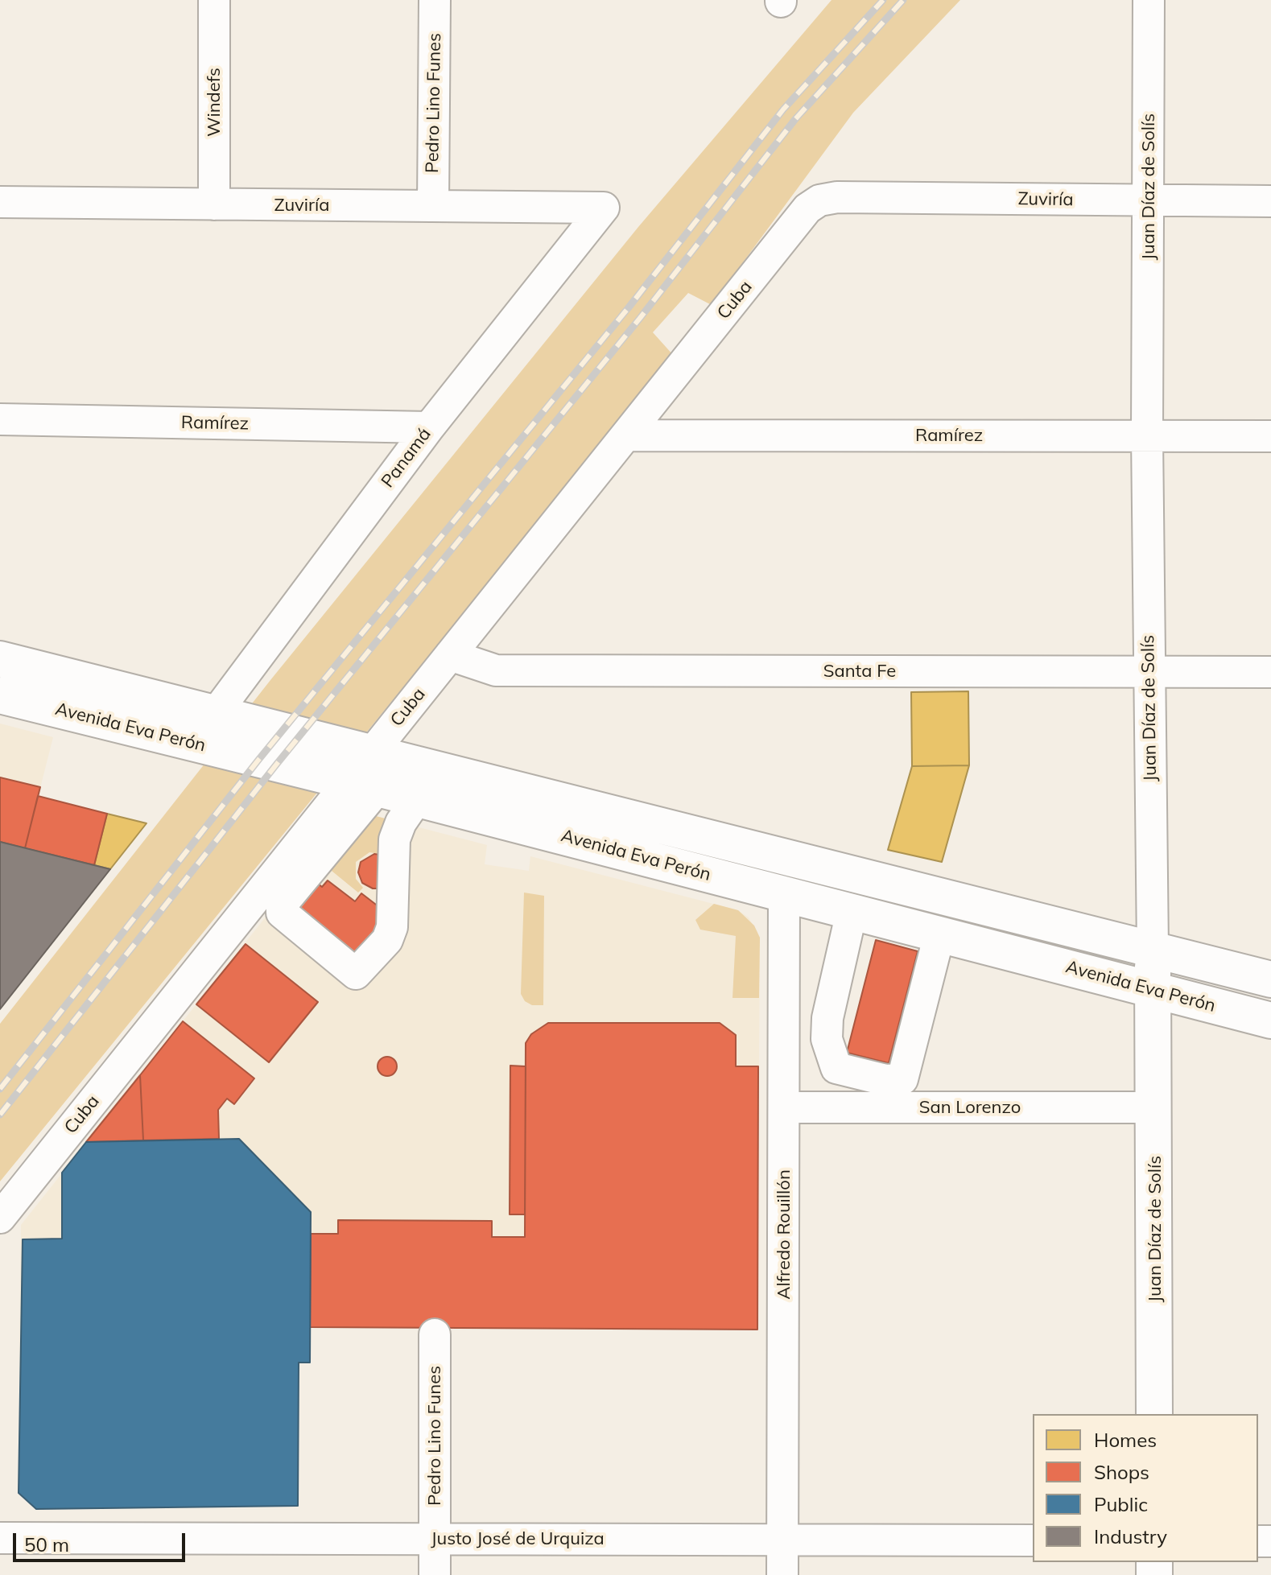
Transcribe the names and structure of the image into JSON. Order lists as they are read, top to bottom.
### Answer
{
  "streets": {
    "main road": ["Juan Díaz de Solís", "Avenida Eva Perón"],
    "street": [
      "Windefs",
      "Pedro Lino Funes",
      "Zuviría",
      "Cuba",
      "Ramírez",
      "Panamá",
      "Santa Fe",
      "San Lorenzo",
      "Alfredo Rouillón",
      "Justo José de Urquiza"
    ]
  },
  "crossings": [
    ["Windefs", "Zuviría"],
    ["Pedro Lino Funes", "Zuviría"],
    ["Pedro Lino Funes", "Justo José de Urquiza"],
    ["Juan Díaz de Solís", "Zuviría"],
    ["Juan Díaz de Solís", "Ramírez"],
    ["Juan Díaz de Solís", "Santa Fe"],
    ["Juan Díaz de Solís", "Avenida Eva Perón"],
    ["Juan Díaz de Solís", "San Lorenzo"],
    ["Zuviría", "Cuba"],
    ["Zuviría", "Panamá"],
    ["Cuba", "Ramírez"],
    ["Cuba", "Santa Fe"],
    ["Cuba", "Avenida Eva Perón"],
    ["Ramírez", "Panamá"],
    ["Panamá", "Avenida Eva Perón"],
    ["Avenida Eva Perón", "Alfredo Rouillón"],
    ["San Lorenzo", "Alfredo Rouillón"],
    ["Alfredo Rouillón", "Justo José de Urquiza"]
  ],
  "legend": [
    "Homes",
    "Shops",
    "Public",
    "Industry"
  ],
  "scale_bar": "50 m"
}
